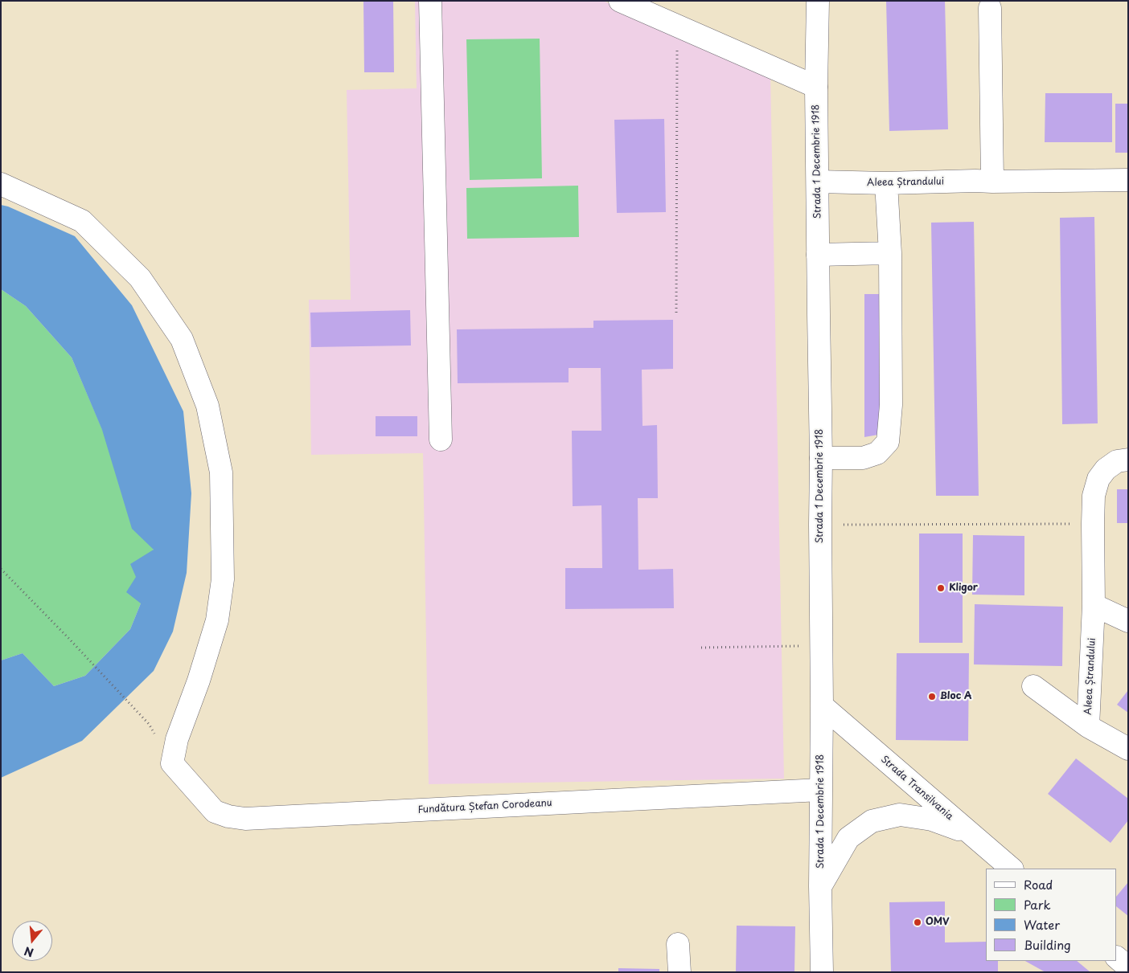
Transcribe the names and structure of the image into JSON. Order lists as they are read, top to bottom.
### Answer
{
  "streets": {
    "street": [
      "Strada 1 Decembrie 1918",
      "Aleea Ștrandului",
      "Strada Transilvania",
      "Fundătura Ștefan Corodeanu"
    ]
  },
  "crossings": [
    ["Strada 1 Decembrie 1918", "Aleea Ștrandului"],
    ["Strada 1 Decembrie 1918", "Strada Transilvania"],
    ["Strada 1 Decembrie 1918", "Fundătura Ștefan Corodeanu"]
  ],
  "places": ["Kligor", "Bloc A", "OMV"],
  "legend": [
    "Road",
    "Park",
    "Water",
    "Building"
  ],
  "north": "bottom"
}
